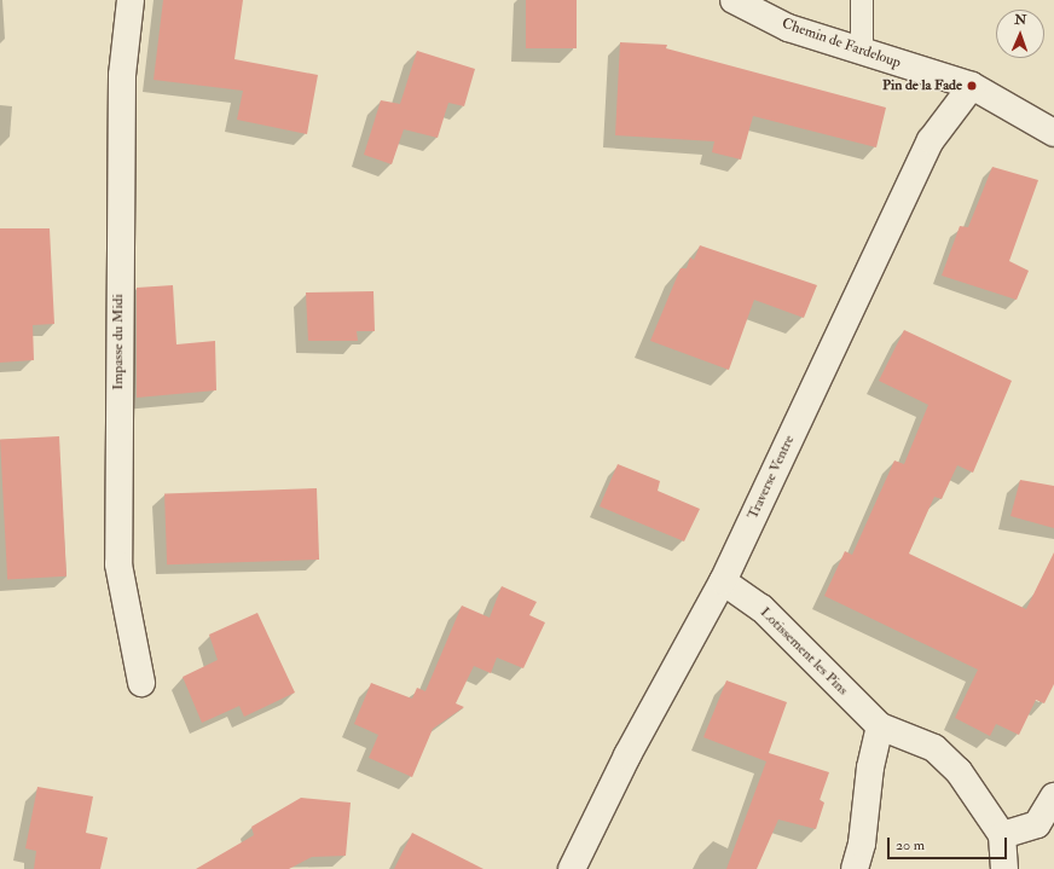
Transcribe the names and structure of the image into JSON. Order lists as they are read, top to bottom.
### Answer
{
  "streets": {
    "street": [
      "Chemin de Fardeloup",
      "Impasse du Midi",
      "Traverse Ventre",
      "Lotissement les Pins"
    ]
  },
  "crossings": [
    ["Chemin de Fardeloup", "Traverse Ventre"],
    ["Traverse Ventre", "Lotissement les Pins"]
  ],
  "places": ["Pin de la Fade"],
  "scale_bar": "20 m",
  "north": "top"
}
